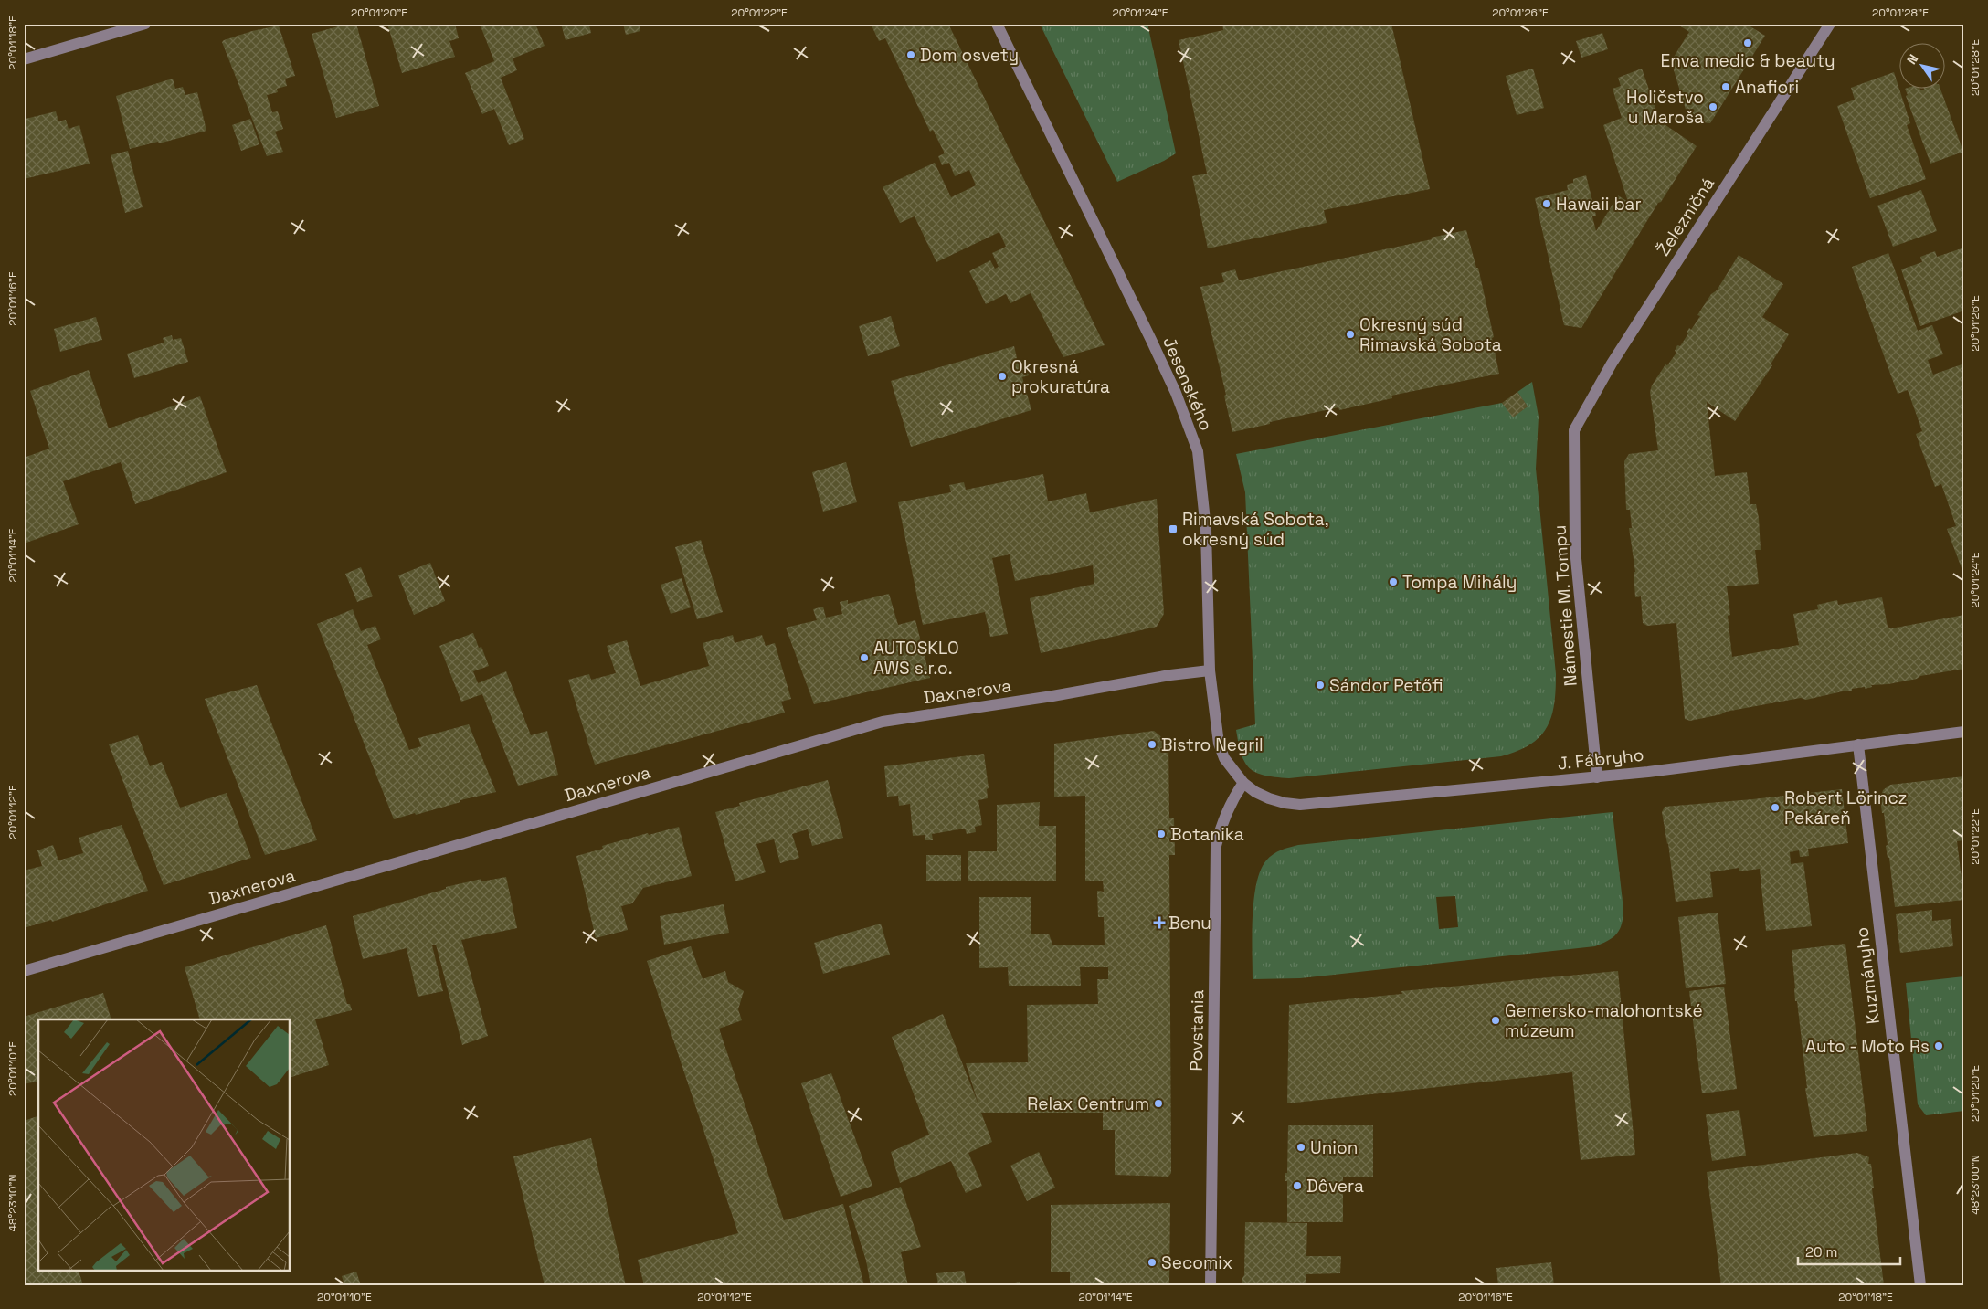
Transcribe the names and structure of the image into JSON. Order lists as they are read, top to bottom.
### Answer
{
  "streets": {
    "street": [
      "Železničná",
      "Jesenského",
      "Námestie M. Tompu",
      "Daxnerova",
      "J. Fábryho",
      "Kuzmányho",
      "Povstania"
    ]
  },
  "crossings": [
    ["Železničná", "Námestie M. Tompu"],
    ["Jesenského", "Daxnerova"],
    ["Jesenského", "J. Fábryho"],
    ["Jesenského", "Povstania"],
    ["Námestie M. Tompu", "J. Fábryho"],
    ["J. Fábryho", "Kuzmányho"],
    ["J. Fábryho", "Povstania"]
  ],
  "places": {
    "other": [
      "Enva medic & beauty",
      "Dom osvety",
      "Anafiori",
      "Holičstvo u Maroša",
      "Hawaii bar",
      "Okresný súd Rimavská Sobota",
      "Okresná prokuratúra",
      "Tompa Mihály",
      "AUTOSKLO AWS s.r.o.",
      "Sándor Petőfi",
      "Bistro Negril",
      "Robert Lörincz Pekáreň",
      "Botanika",
      "Gemersko-malohontské múzeum",
      "Auto - Moto Rs",
      "Relax Centrum",
      "Union",
      "Dôvera",
      "Secomix"
    ],
    "transit": ["Rimavská Sobota, okresný súd"],
    "health": ["Benu"]
  },
  "scale_bar": "20 m",
  "north": "top left",
  "coordinates": [
    "20°01'20\"E",
    "20°01'22\"E",
    "20°01'24\"E",
    "20°01'26\"E",
    "20°01'28\"E",
    "20°01'18\"E",
    "20°01'16\"E",
    "20°01'14\"E",
    "20°01'12\"E",
    "20°01'10\"E",
    "48°23'00\"N",
    "48°23'10\"N"
  ]
}
